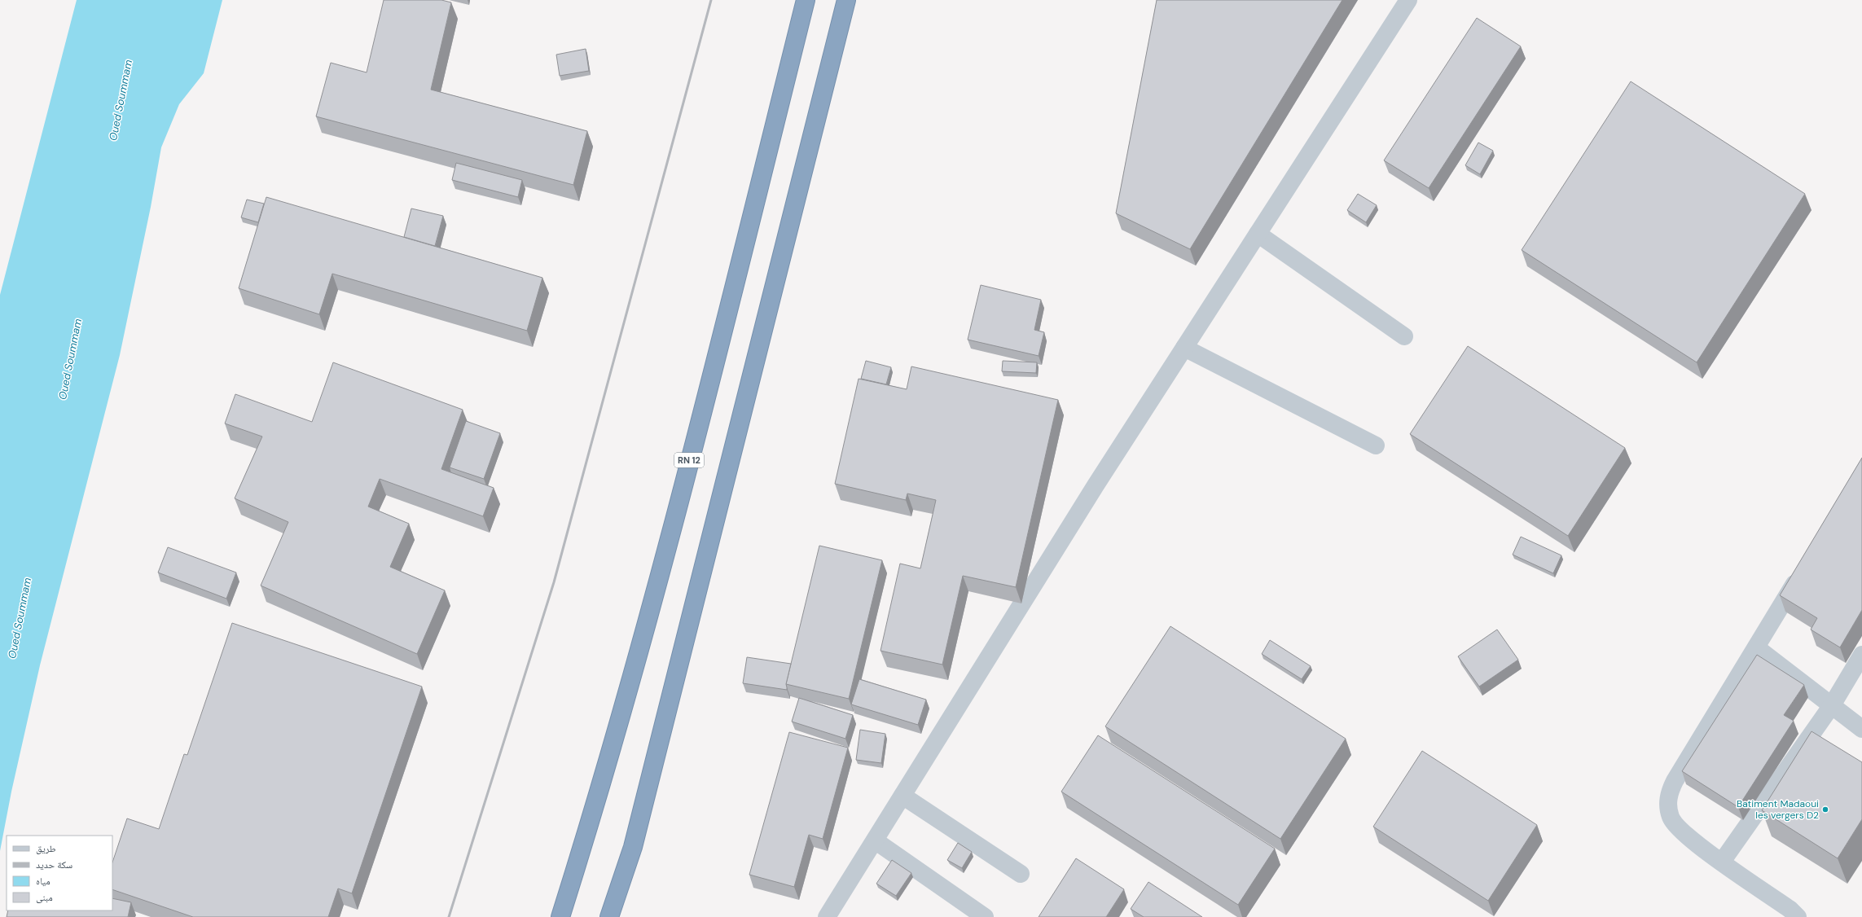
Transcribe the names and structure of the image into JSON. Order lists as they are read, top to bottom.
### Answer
{
  "streets": {
    "highway": ["RN 12"]
  },
  "water": ["Oued Soummam"],
  "places": ["Batiment Madaoui les vergers D2"],
  "legend": [
    "طريق",
    "سكة حديد",
    "مياه",
    "مبنى"
  ]
}
